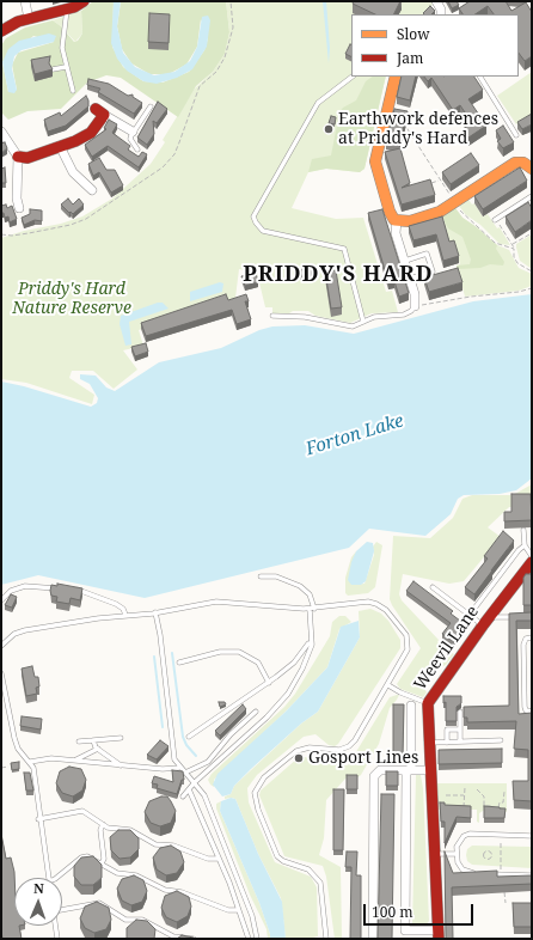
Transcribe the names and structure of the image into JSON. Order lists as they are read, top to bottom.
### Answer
{
  "streets": {
    "street": ["Weevil Lane"]
  },
  "districts": ["PRIDDY'S HARD"],
  "water": ["Forton Lake"],
  "parks": ["Priddy's Hard Nature Reserve"],
  "places": ["Earthwork defences at Priddy's Hard", "Gosport Lines"],
  "legend": ["Slow", "Jam"],
  "scale_bar": "100 m",
  "north": "top"
}
